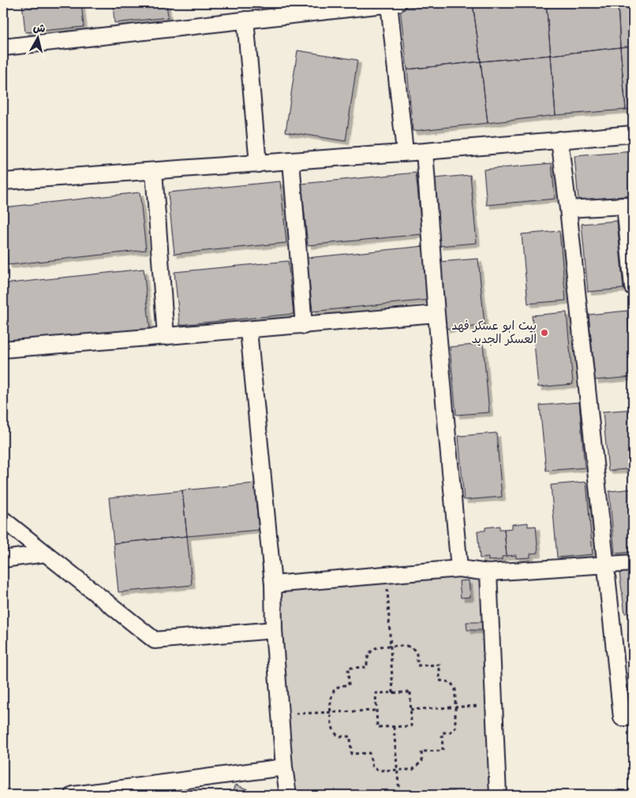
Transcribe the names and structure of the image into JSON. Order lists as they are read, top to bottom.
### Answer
{
  "places": ["بيت ابو عسكر فهد العسكر الجديد"],
  "north": "top"
}
